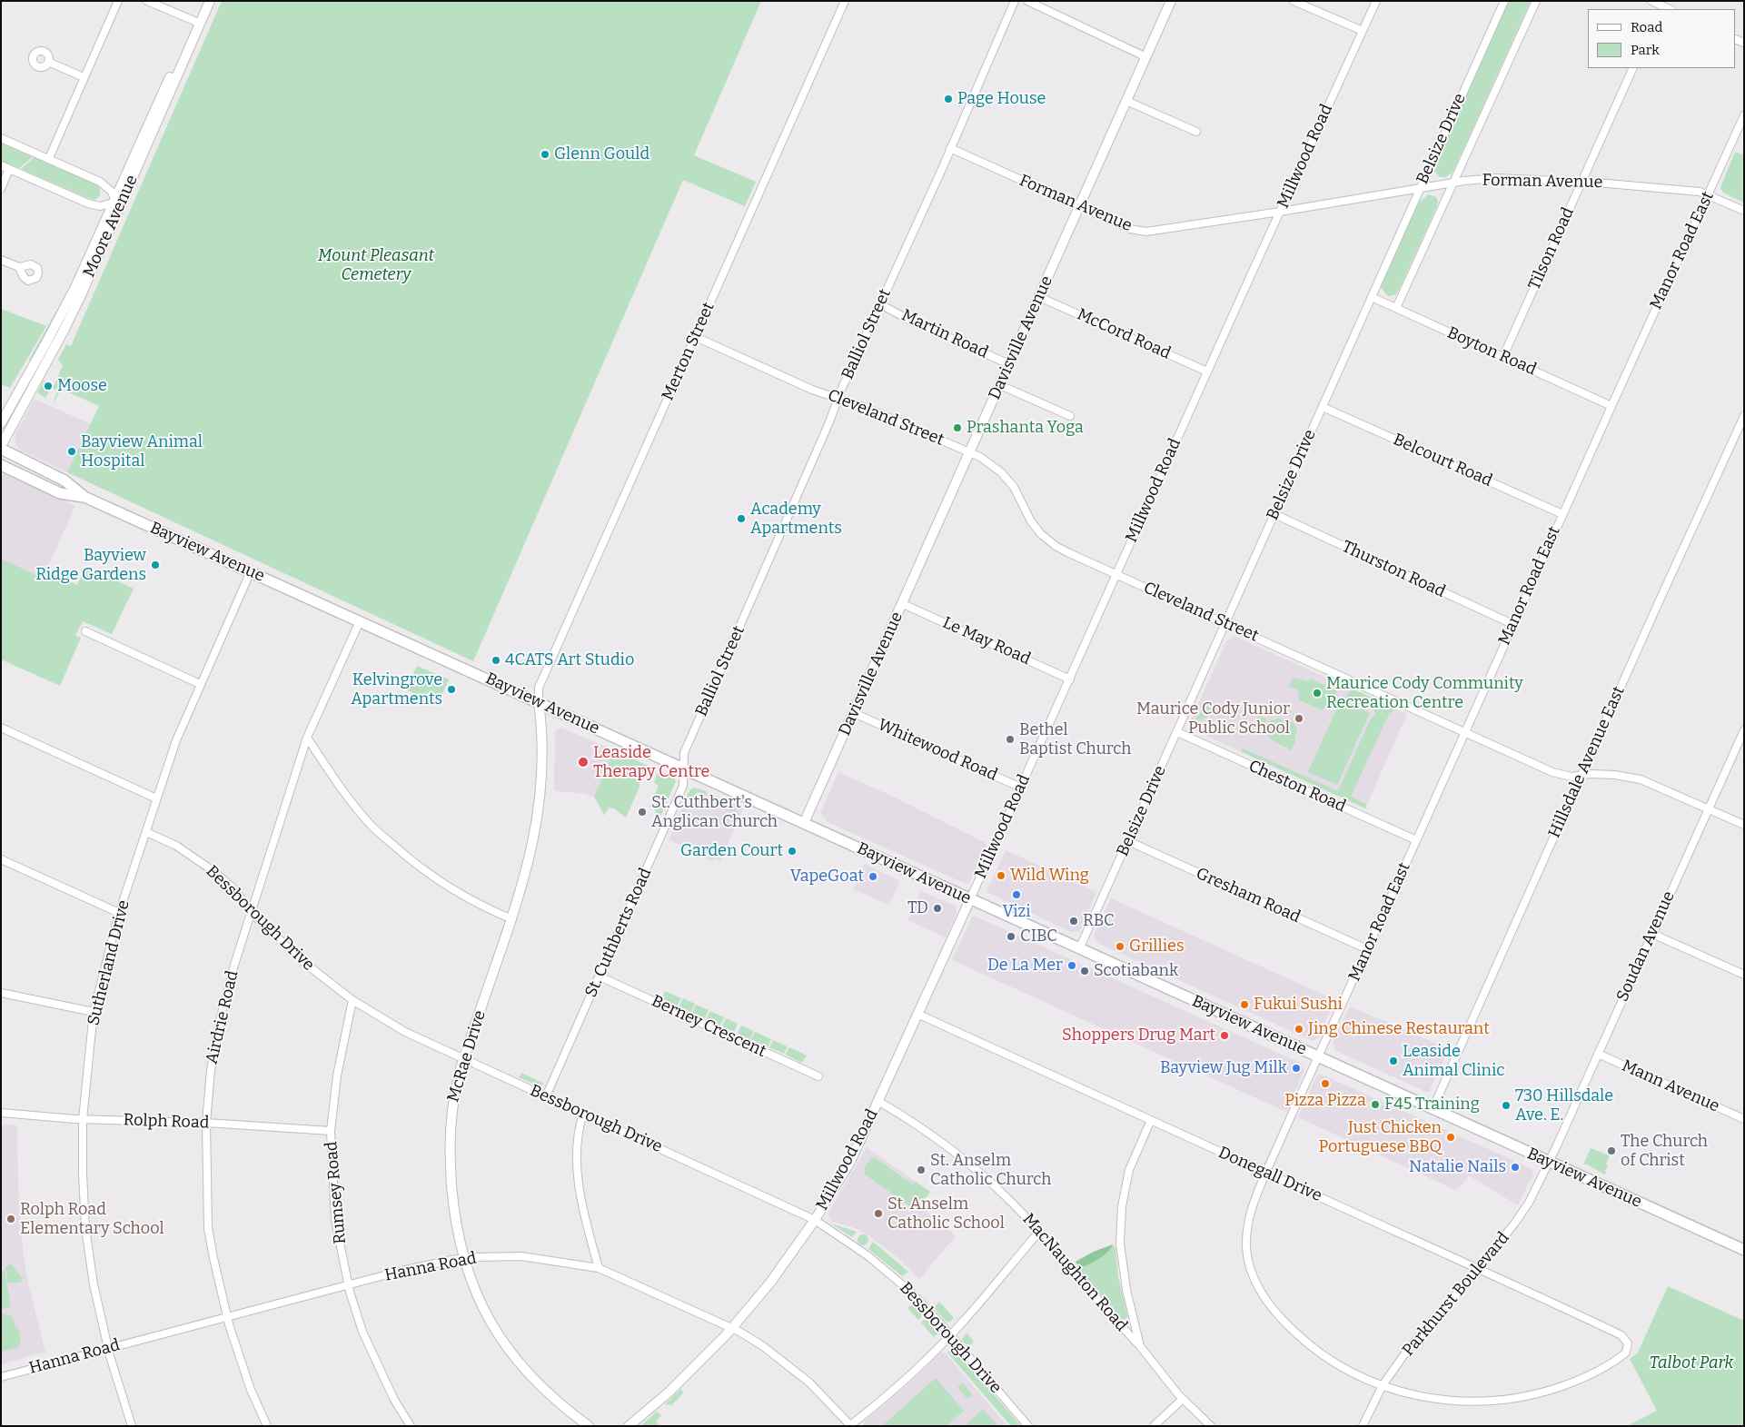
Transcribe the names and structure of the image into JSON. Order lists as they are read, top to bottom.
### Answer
{
  "streets": {
    "main road": ["Bayview Avenue"],
    "street": [
      "Belsize Drive",
      "Millwood Road",
      "Forman Avenue",
      "Moore Avenue",
      "Tilson Road",
      "Manor Road East",
      "Balliol Street",
      "Martin Road",
      "McCord Road",
      "Davisville Avenue",
      "Merton Street",
      "Boyton Road",
      "Cleveland Street",
      "Belcourt Road",
      "Thurston Road",
      "Le May Road",
      "Whitewood Road",
      "Hillsdale Avenue East",
      "Cheston Road",
      "Gresham Road",
      "Bessborough Drive",
      "St. Cuthberts Road",
      "Soudan Avenue",
      "Sutherland Drive",
      "Airdrie Road",
      "Berney Crescent",
      "McRae Drive",
      "Mann Avenue",
      "Rolph Road",
      "Donegall Drive",
      "Rumsey Road",
      "Hanna Road",
      "MacNaughton Road",
      "Parkhurst Boulevard"
    ]
  },
  "crossings": [
    ["Belsize Drive", "Forman Avenue"],
    ["Belsize Drive", "Boyton Road"],
    ["Belsize Drive", "Cleveland Street"],
    ["Belsize Drive", "Belcourt Road"],
    ["Belsize Drive", "Bayview Avenue"],
    ["Belsize Drive", "Thurston Road"],
    ["Belsize Drive", "Cheston Road"],
    ["Belsize Drive", "Gresham Road"],
    ["Millwood Road", "Forman Avenue"],
    ["Millwood Road", "McCord Road"],
    ["Millwood Road", "Cleveland Street"],
    ["Millwood Road", "Bayview Avenue"],
    ["Millwood Road", "Le May Road"],
    ["Millwood Road", "Whitewood Road"],
    ["Millwood Road", "Bessborough Drive"],
    ["Millwood Road", "Donegall Drive"],
    ["Millwood Road", "Hanna Road"],
    ["Millwood Road", "MacNaughton Road"],
    ["Forman Avenue", "Tilson Road"],
    ["Forman Avenue", "Manor Road East"],
    ["Forman Avenue", "Balliol Street"],
    ["Forman Avenue", "Davisville Avenue"],
    ["Moore Avenue", "Bayview Avenue"],
    ["Tilson Road", "Boyton Road"],
    ["Manor Road East", "Boyton Road"],
    ["Manor Road East", "Cleveland Street"],
    ["Manor Road East", "Belcourt Road"],
    ["Manor Road East", "Bayview Avenue"],
    ["Manor Road East", "Thurston Road"],
    ["Manor Road East", "Cheston Road"],
    ["Manor Road East", "Gresham Road"],
    ["Manor Road East", "Donegall Drive"],
    ["Manor Road East", "Parkhurst Boulevard"],
    ["Balliol Street", "Martin Road"],
    ["Balliol Street", "Cleveland Street"],
    ["Balliol Street", "Bayview Avenue"],
    ["Balliol Street", "St. Cuthberts Road"],
    ["Martin Road", "Davisville Avenue"],
    ["McCord Road", "Davisville Avenue"],
    ["Davisville Avenue", "Cleveland Street"],
    ["Davisville Avenue", "Bayview Avenue"],
    ["Davisville Avenue", "Le May Road"],
    ["Davisville Avenue", "Whitewood Road"],
    ["Merton Street", "Cleveland Street"],
    ["Merton Street", "Bayview Avenue"],
    ["Merton Street", "McRae Drive"],
    ["Cleveland Street", "Hillsdale Avenue East"],
    ["Cleveland Street", "Soudan Avenue"],
    ["Bayview Avenue", "Hillsdale Avenue East"],
    ["Bayview Avenue", "St. Cuthberts Road"],
    ["Bayview Avenue", "Soudan Avenue"],
    ["Bayview Avenue", "Sutherland Drive"],
    ["Bayview Avenue", "Airdrie Road"],
    ["Bayview Avenue", "McRae Drive"],
    ["Bayview Avenue", "Parkhurst Boulevard"],
    ["Bessborough Drive", "St. Cuthberts Road"],
    ["Bessborough Drive", "Sutherland Drive"],
    ["Bessborough Drive", "Airdrie Road"],
    ["Bessborough Drive", "McRae Drive"],
    ["Bessborough Drive", "Rumsey Road"],
    ["St. Cuthberts Road", "Berney Crescent"],
    ["Soudan Avenue", "Mann Avenue"],
    ["Soudan Avenue", "Parkhurst Boulevard"],
    ["Sutherland Drive", "Rolph Road"],
    ["Sutherland Drive", "Hanna Road"],
    ["Airdrie Road", "Rolph Road"],
    ["Airdrie Road", "Hanna Road"],
    ["McRae Drive", "Hanna Road"],
    ["Rolph Road", "Rumsey Road"],
    ["Donegall Drive", "Parkhurst Boulevard"],
    ["Rumsey Road", "Hanna Road"]
  ],
  "parks": ["Mount Pleasant Cemetery", "Talbot Park"],
  "places": [
    "Page House",
    "Glenn Gould",
    "Moose",
    "Prashanta Yoga",
    "Bayview Animal Hospital",
    "Academy Apartments",
    "Bayview Ridge Gardens",
    "4CATS Art Studio",
    "Kelvingrove Apartments",
    "Maurice Cody Community Recreation Centre",
    "Maurice Cody Junior Public School",
    "Bethel Baptist Church",
    "Leaside Therapy Centre",
    "St. Cuthbert's Anglican Church",
    "Garden Court",
    "Wild Wing",
    "VapeGoat",
    "Vizi",
    "TD",
    "RBC",
    "CIBC",
    "Grillies",
    "De La Mer",
    "Scotiabank",
    "Fukui Sushi",
    "Jing Chinese Restaurant",
    "Shoppers Drug Mart",
    "Leaside Animal Clinic",
    "Bayview Jug Milk",
    "Pizza Pizza",
    "F45 Training",
    "730 Hillsdale Ave. E.",
    "Just Chicken Portuguese BBQ",
    "The Church of Christ",
    "Natalie Nails",
    "St. Anselm Catholic Church",
    "St. Anselm Catholic School",
    "Rolph Road Elementary School"
  ],
  "legend": ["Road", "Park"]
}
